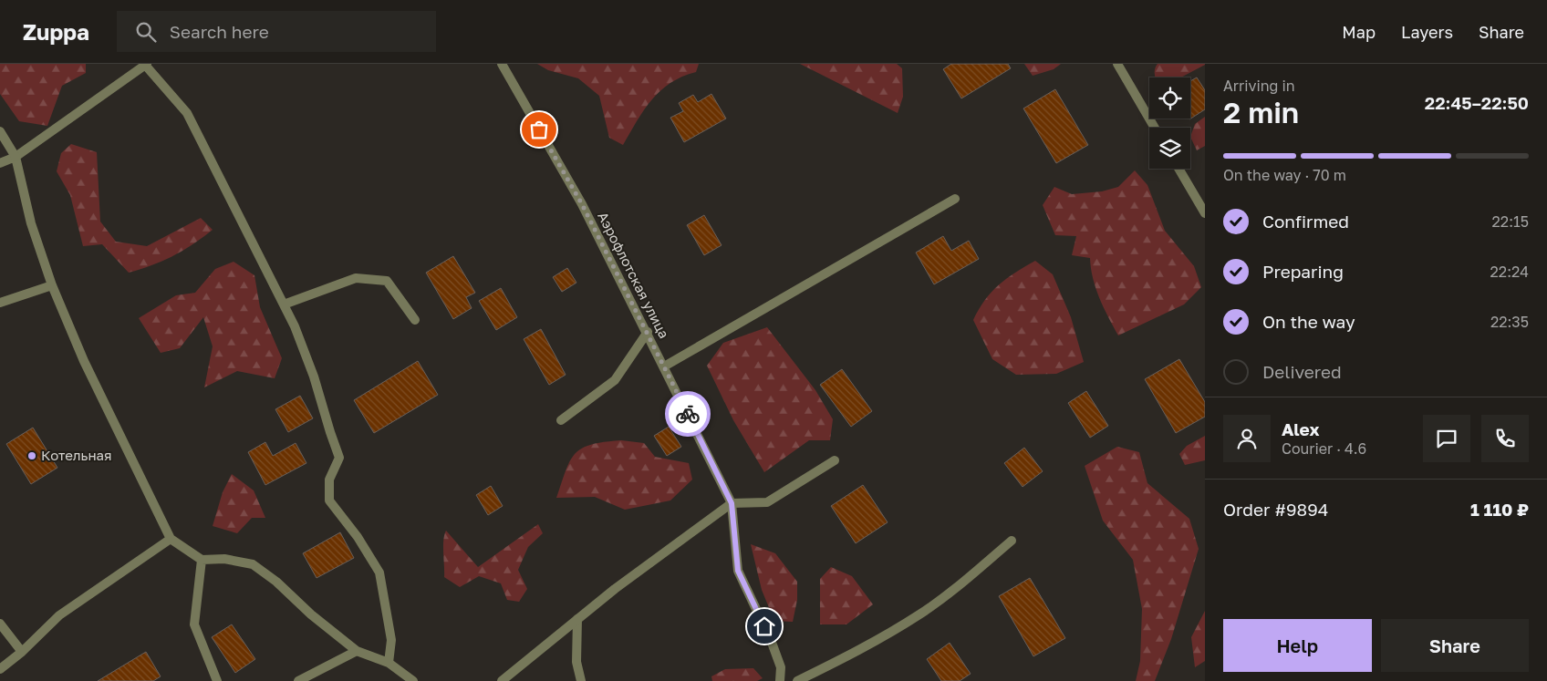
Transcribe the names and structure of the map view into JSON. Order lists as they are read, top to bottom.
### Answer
{
  "streets": {
    "street": ["Аэрофлотская улица"]
  },
  "places": ["Котельная"],
  "page": {
    "header": "Zuppa",
    "search": "Search here",
    "nav": ["Map", "Layers", "Share"],
    "heading": ["2 min", "Arriving in", "22:45–22:50"],
    "panel": [
      "Alex",
      "Courier · 4.6",
      "Order #9894",
      "1 110 ₽"
    ],
    "bar": "On the way · 70 m",
    "list": [
      ["Confirmed", "22:15"],
      ["Preparing", "22:24"],
      ["On the way", "22:35"],
      "Delivered"
    ],
    "buttons": ["Help", "Share"]
  }
}
